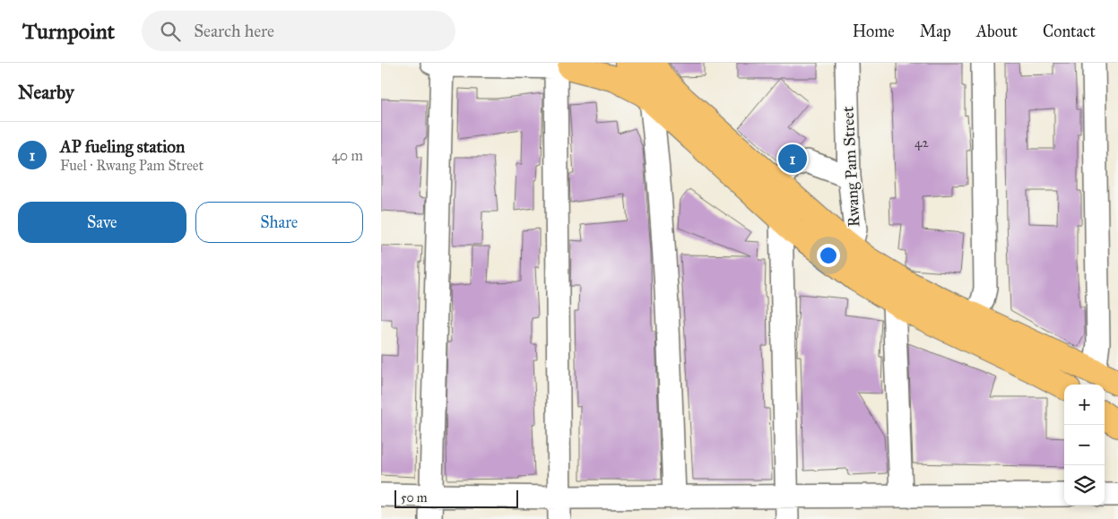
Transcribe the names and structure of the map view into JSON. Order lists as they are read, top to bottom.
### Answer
{
  "streets": {
    "street": ["Rwang Pam Street"]
  },
  "house_numbers": ["42"],
  "scale_bar": "50 m",
  "page": {
    "header": "Turnpoint",
    "search": "Search here",
    "nav": [
      "Home",
      "Map",
      "About",
      "Contact"
    ],
    "heading": "Nearby",
    "list": [
      {
        "mark": "1",
        "name": "AP fueling station",
        "note": "Fuel · Rwang Pam Street",
        "value": "40 m"
      }
    ],
    "pins": "1",
    "buttons": ["Save", "Share"],
    "map_buttons": ["+", "−"],
    "scale": "50 m"
  }
}
